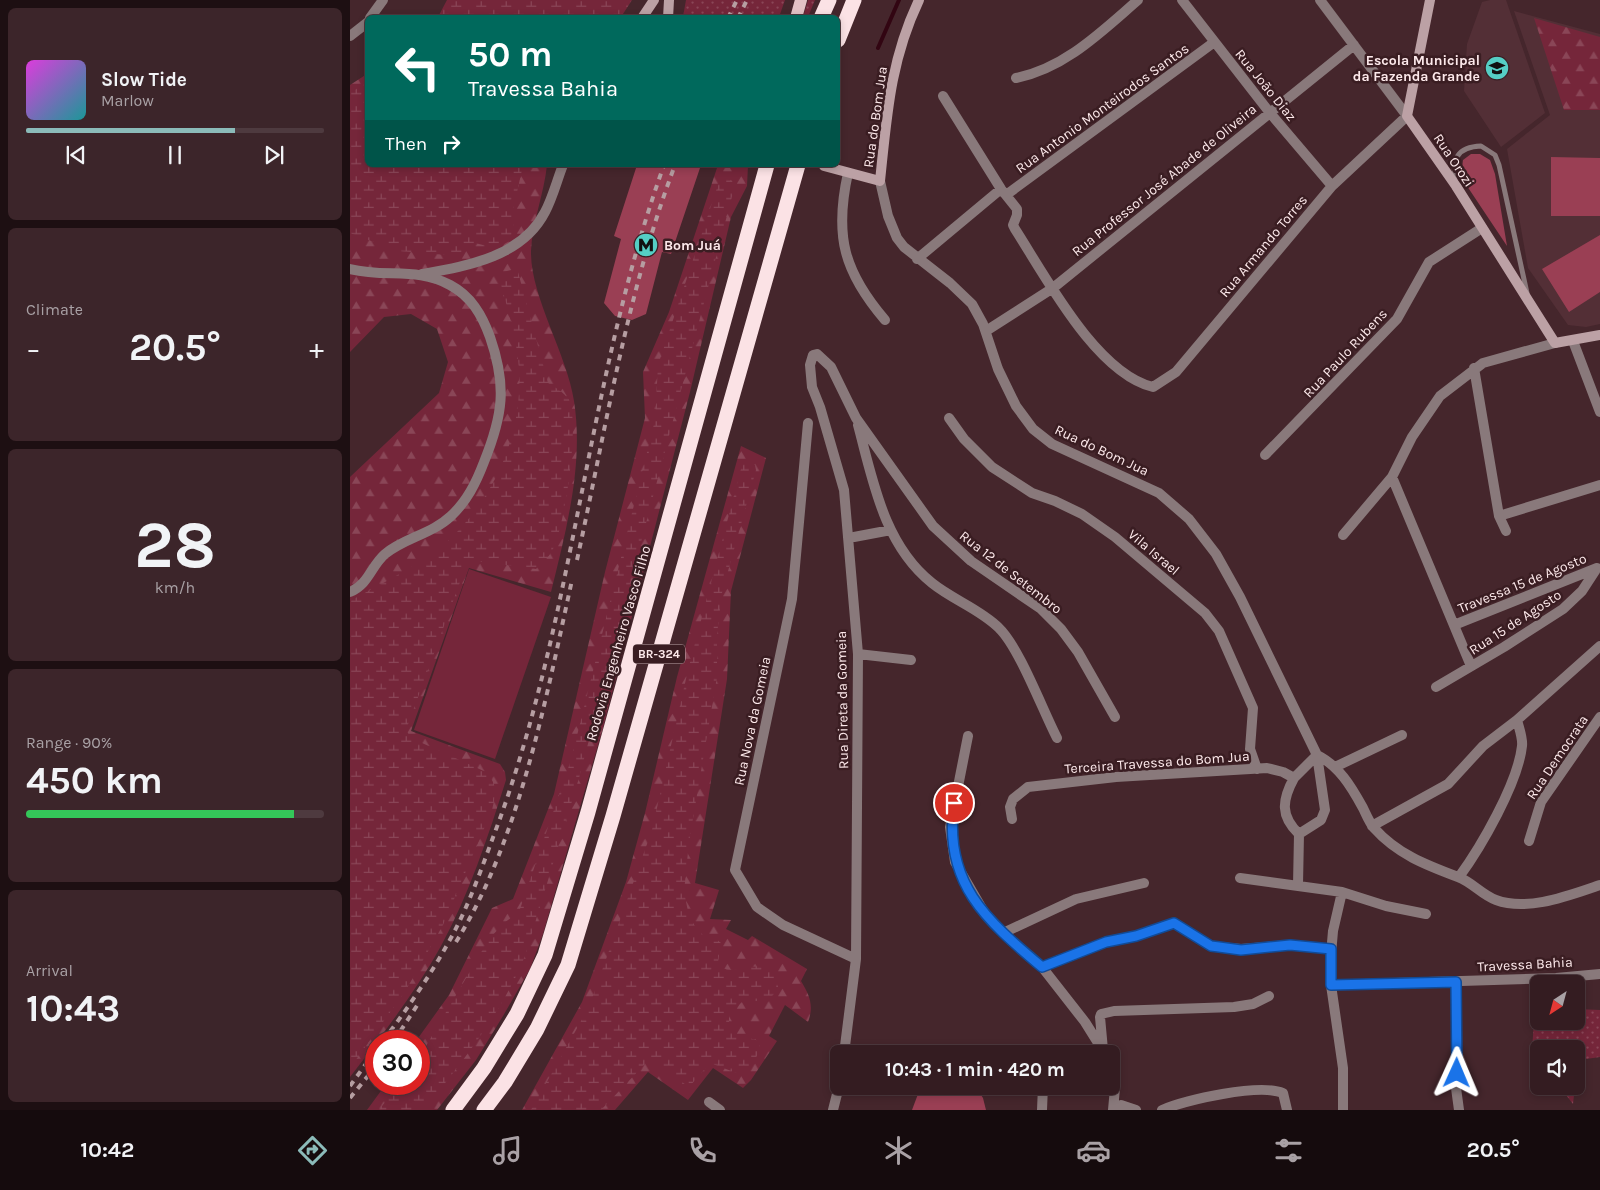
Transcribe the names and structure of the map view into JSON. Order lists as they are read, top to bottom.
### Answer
{
  "streets": {
    "highway": ["Rodovia Engenheiro Vasco Filho", "BR-324"],
    "street": [
      "Rua João Diaz",
      "Rua Antonio Monteirodos Santos",
      "Rua do Bom Jua",
      "Rua Orozi",
      "Rua Professor José Abade de Oliveira",
      "Rua Armando Torres",
      "Rua Paulo Rubens",
      "Vila Israel",
      "Rua 12 de Setembro",
      "Travessa 15 de Agosto",
      "Rua 15 de Agosto",
      "Rua Direta da Gomeia",
      "Rua Nova da Gomeia",
      "Rua Democrata",
      "Terceira Travessa do Bom Jua",
      "Travessa Bahia"
    ]
  },
  "crossings": [
    ["Rua João Diaz", "Rua Antonio Monteirodos Santos"],
    ["Rua João Diaz", "Rua Professor José Abade de Oliveira"],
    ["Rua João Diaz", "Rua Armando Torres"],
    ["Rua Antonio Monteirodos Santos", "Rua do Bom Jua"],
    ["Rua do Bom Jua", "Rua Professor José Abade de Oliveira"],
    ["Rua Orozi", "Rua Professor José Abade de Oliveira"],
    ["Rua Orozi", "Rua Armando Torres"],
    ["Rua Orozi", "Rua Paulo Rubens"],
    ["Rua Professor José Abade de Oliveira", "Rua Armando Torres"],
    ["Vila Israel", "Terceira Travessa do Bom Jua"],
    ["Rua 12 de Setembro", "Rua Direta da Gomeia"],
    ["Travessa 15 de Agosto", "Rua 15 de Agosto"],
    ["Rua Direta da Gomeia", "Rua Nova da Gomeia"]
  ],
  "places": {
    "school or university": ["Escola Municipal da Fazenda Grande"],
    "metro station": ["Bom Juá"]
  },
  "north": "bottom left",
  "page": {
    "turn": ["50 m", "Travessa Bahia"],
    "song": ["Slow Tide", "Marlow"],
    "then": "Then",
    "tile": [
      "Climate",
      ["28", "km/h"],
      ["Range · 90%", "450 km"],
      ["Arrival", "10:43"]
    ],
    "heat": ["−", "20.5°", "+"],
    "limit": "30",
    "trip": "10:43 · 1 min · 420 m",
    "tabs": ["10:42", "20.5°"]
  }
}
